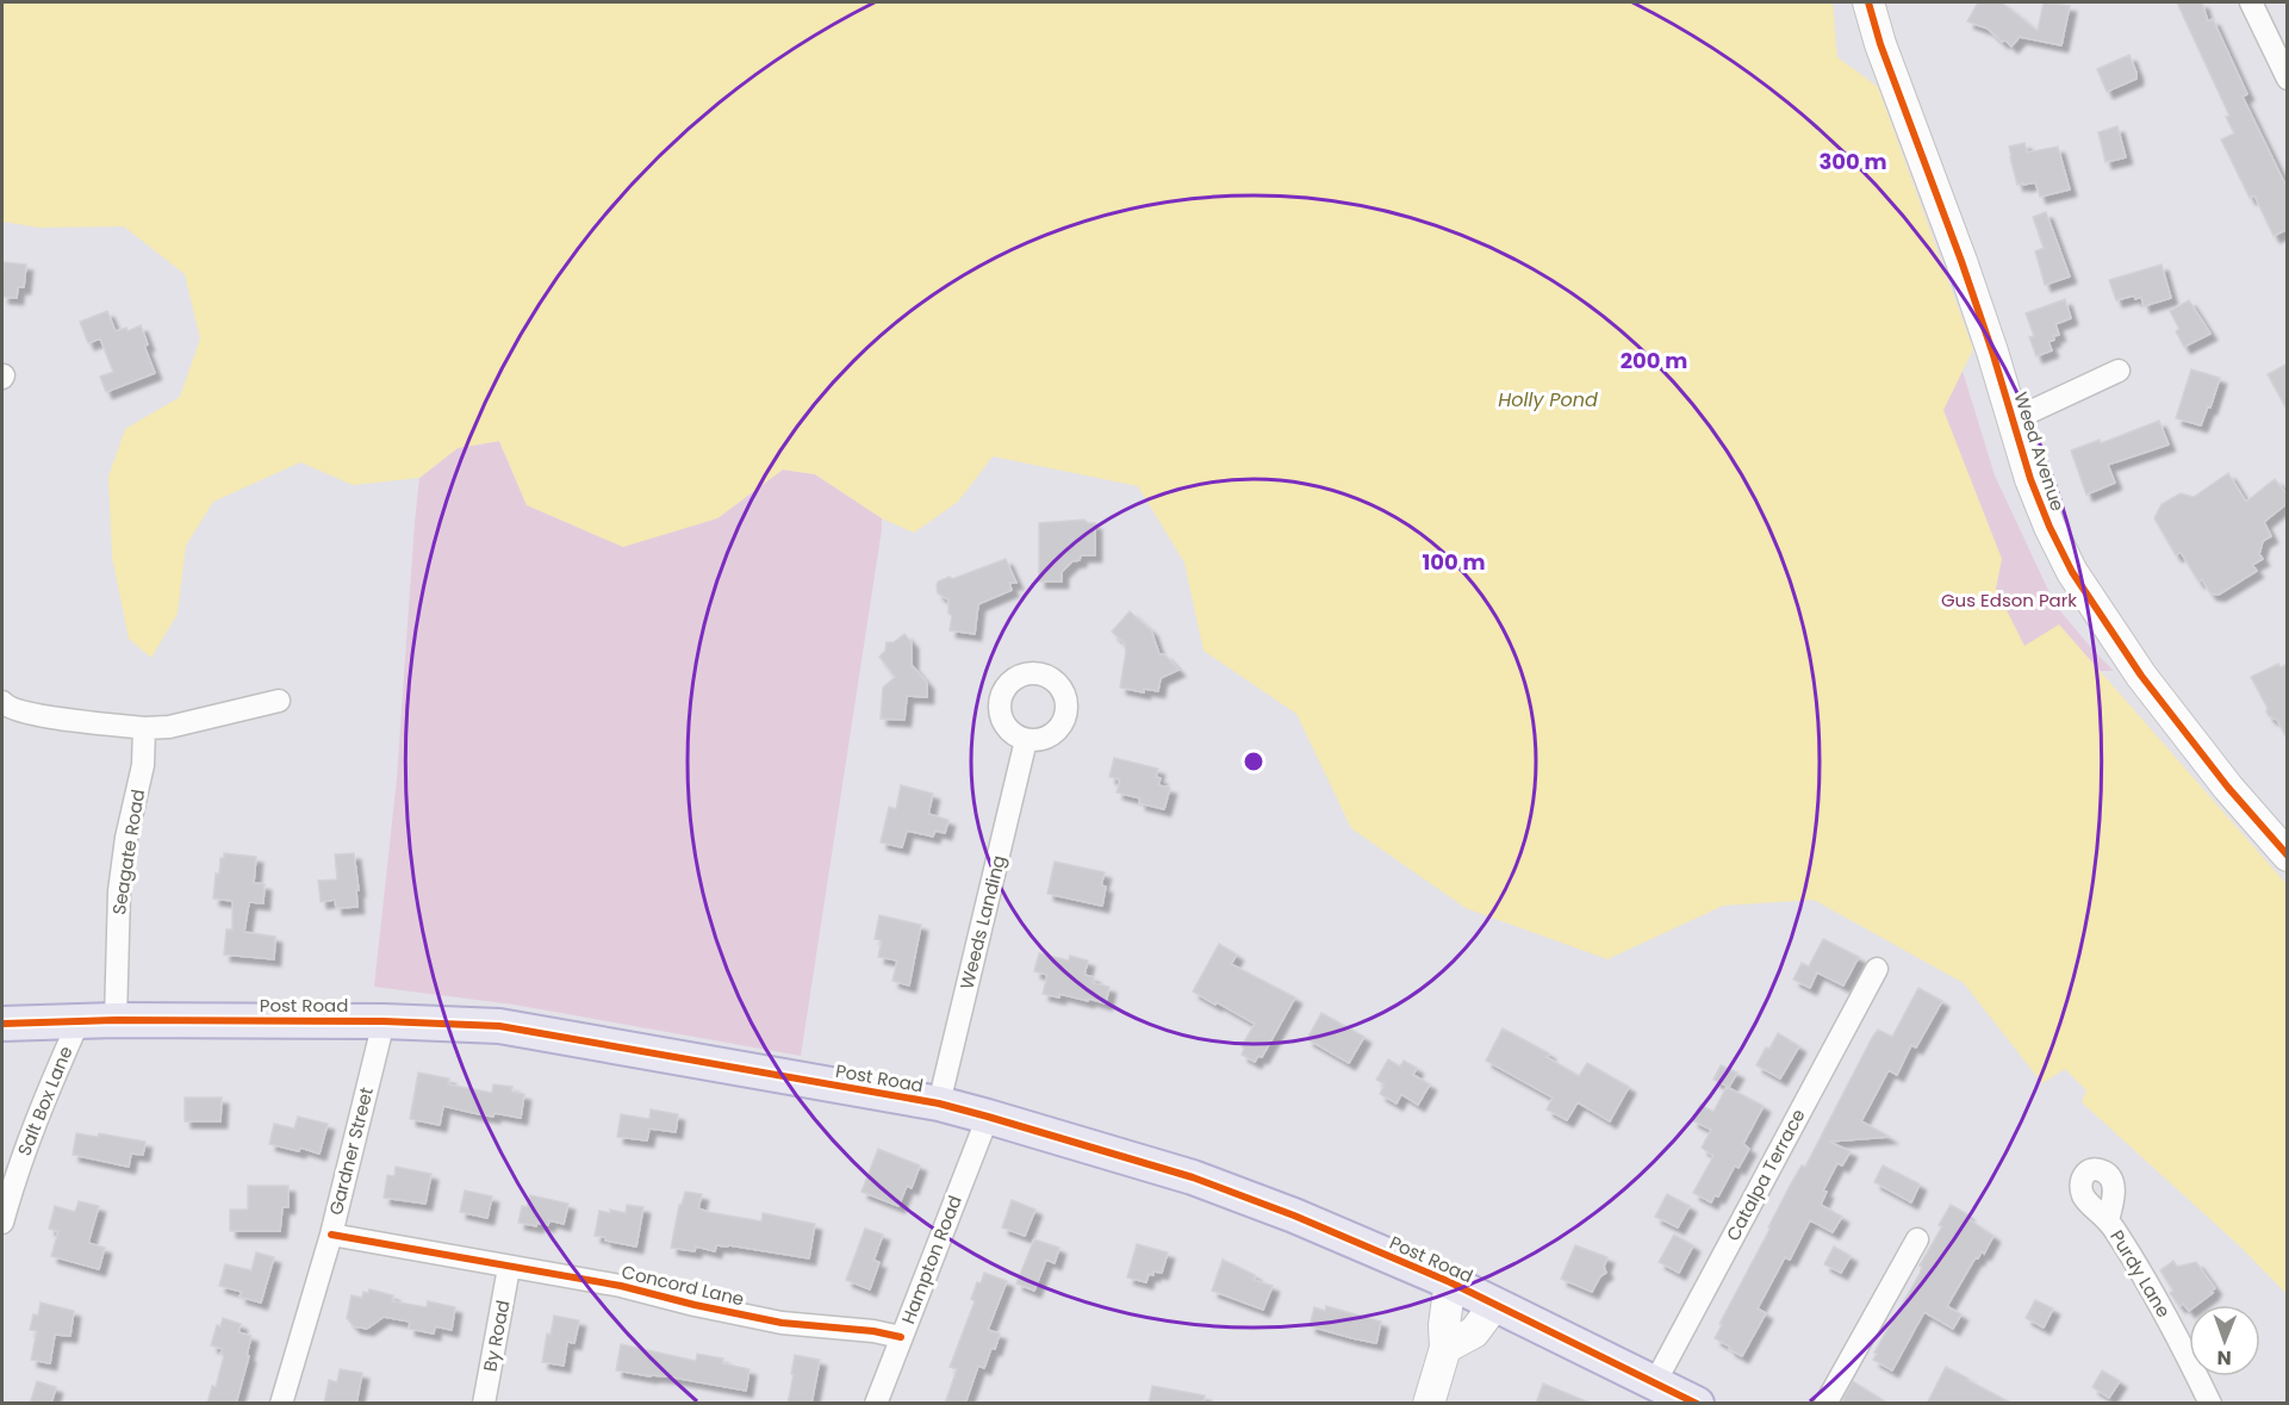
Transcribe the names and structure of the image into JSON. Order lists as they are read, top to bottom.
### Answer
{
  "streets": {
    "main road": ["Post Road"],
    "street": [
      "Weed Avenue",
      "Seagate Road",
      "Weeds Landing",
      "Salt Box Lane",
      "Gardner Street",
      "Catalpa Terrace",
      "Hampton Road",
      "Purdy Lane",
      "Concord Lane",
      "By Road"
    ]
  },
  "crossings": [
    ["Seagate Road", "Post Road"],
    ["Weeds Landing", "Post Road"],
    ["Post Road", "Salt Box Lane"],
    ["Post Road", "Gardner Street"],
    ["Post Road", "Catalpa Terrace"],
    ["Post Road", "Hampton Road"],
    ["Gardner Street", "Concord Lane"],
    ["Hampton Road", "Concord Lane"],
    ["Concord Lane", "By Road"]
  ],
  "water": ["Holly Pond"],
  "parks": ["Gus Edson Park"],
  "north": "bottom",
  "rings": ["300 m", "200 m", "100 m"]
}
